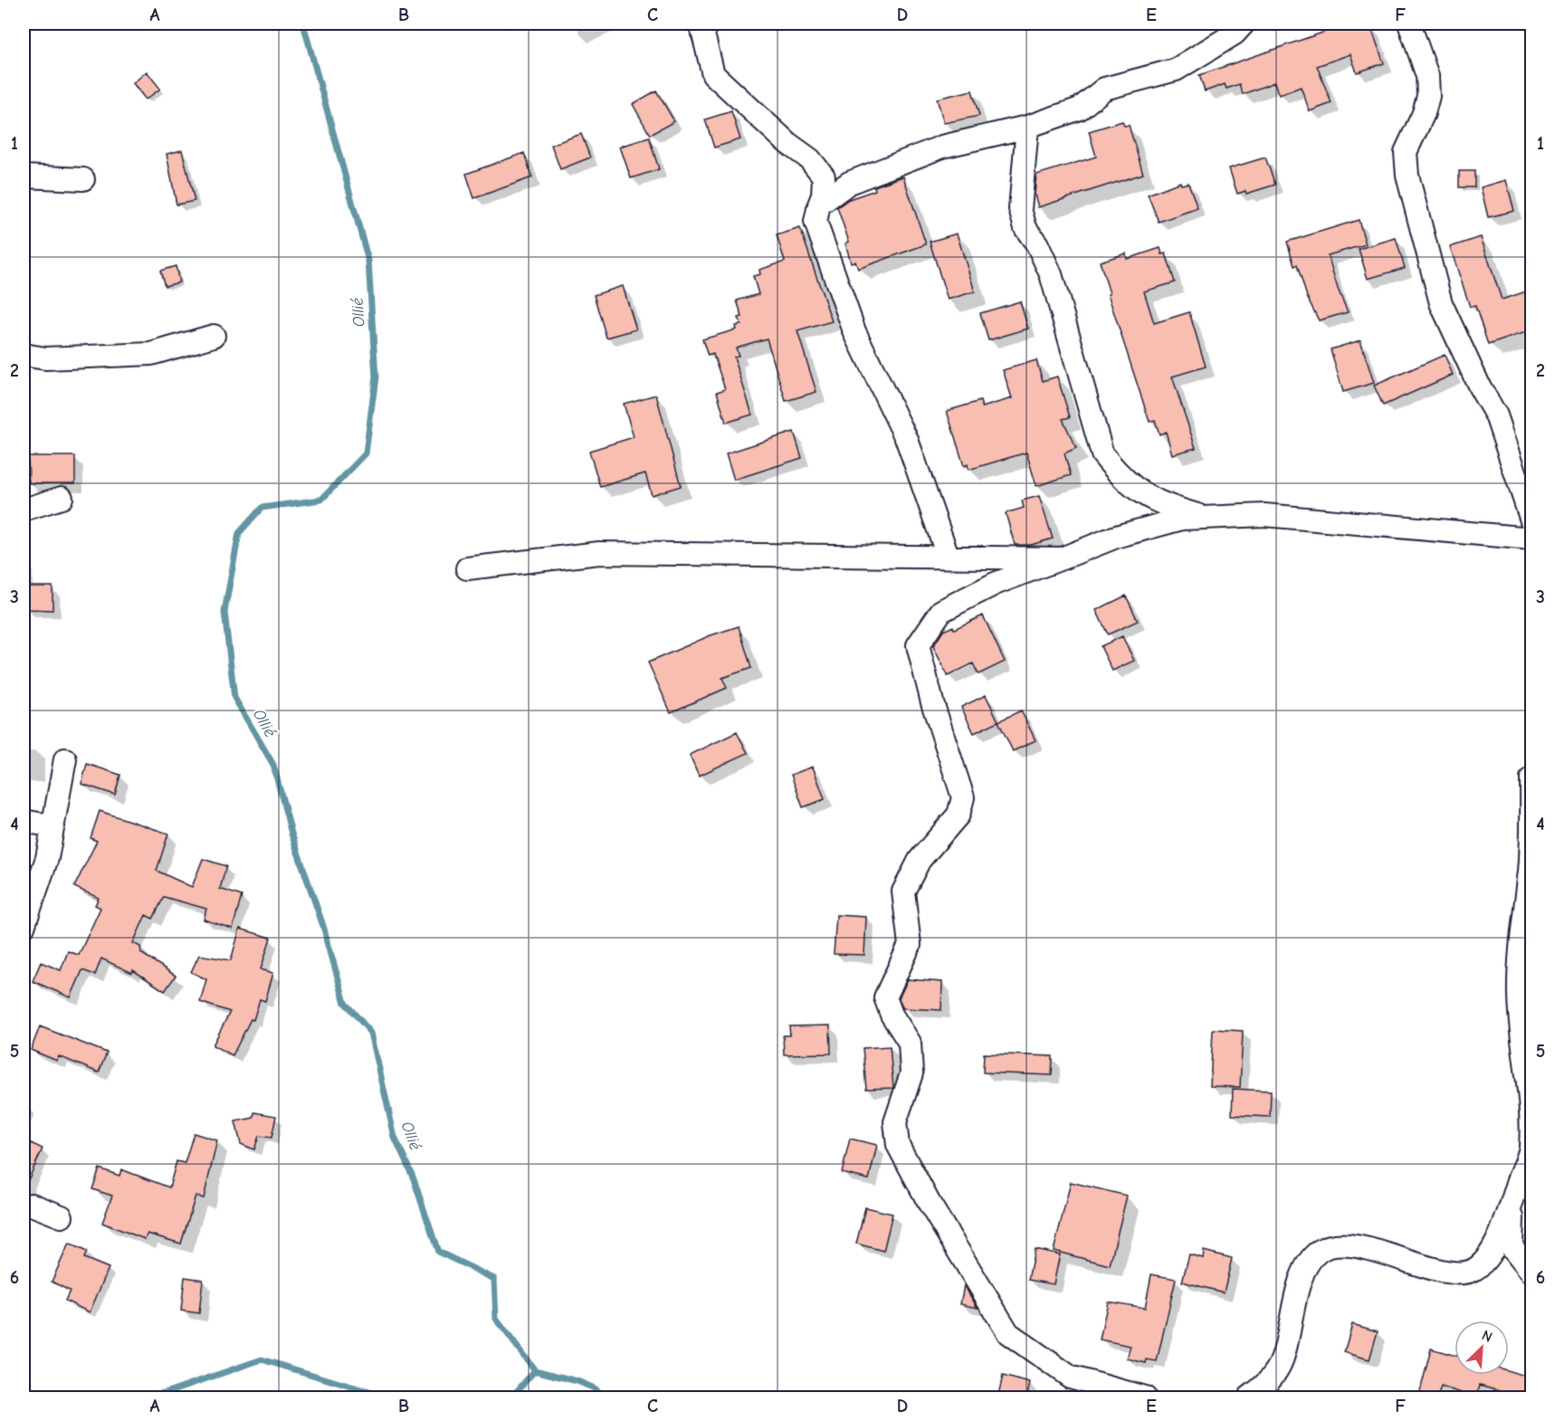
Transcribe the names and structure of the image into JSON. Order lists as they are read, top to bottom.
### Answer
{
  "water": ["Ollié"],
  "north": "top right",
  "grid": {
    "columns": [
      "A",
      "B",
      "C",
      "D",
      "E",
      "F"
    ],
    "rows": [
      "1",
      "2",
      "3",
      "4",
      "5",
      "6"
    ]
  }
}
